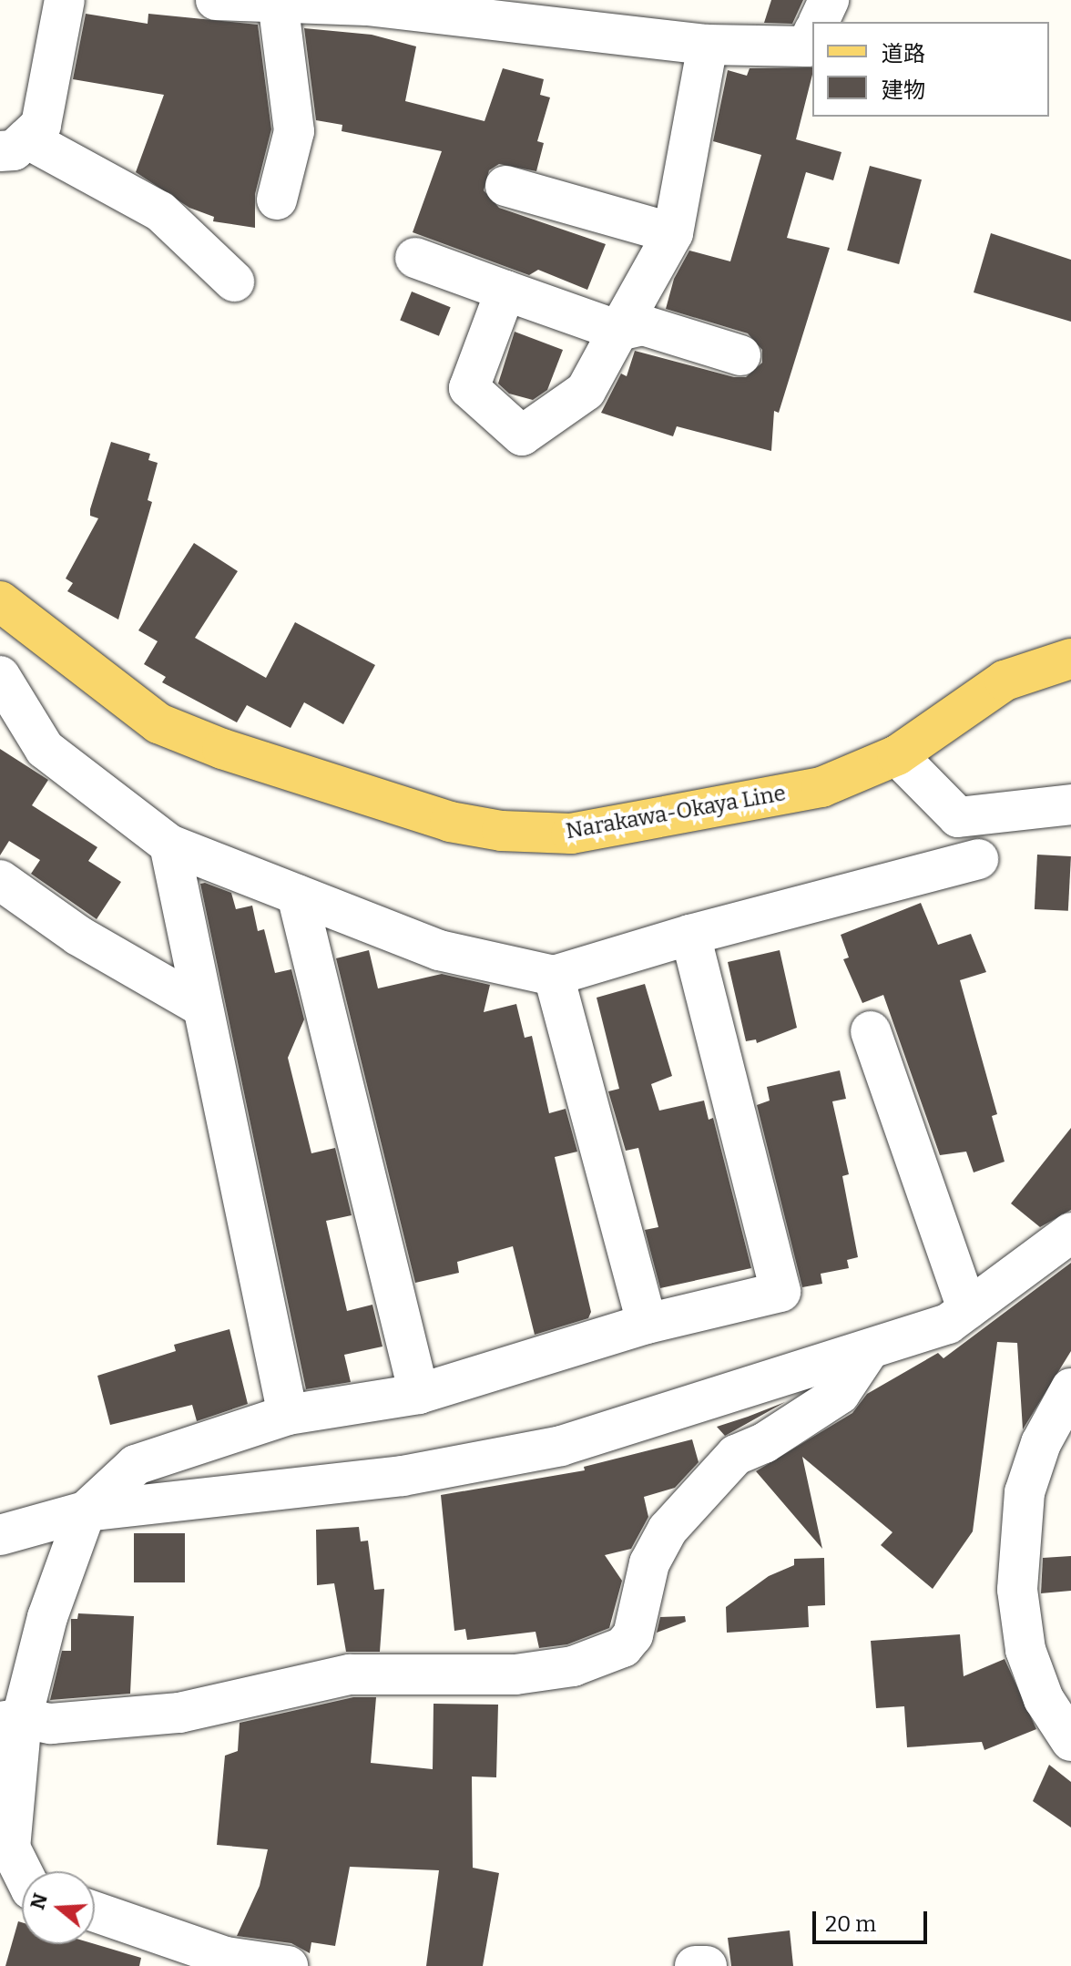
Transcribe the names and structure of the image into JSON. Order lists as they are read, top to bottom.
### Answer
{
  "streets": {
    "main road": ["Narakawa-Okaya Line"]
  },
  "legend": ["道路", "建物"],
  "scale_bar": "20 m",
  "north": "left"
}
